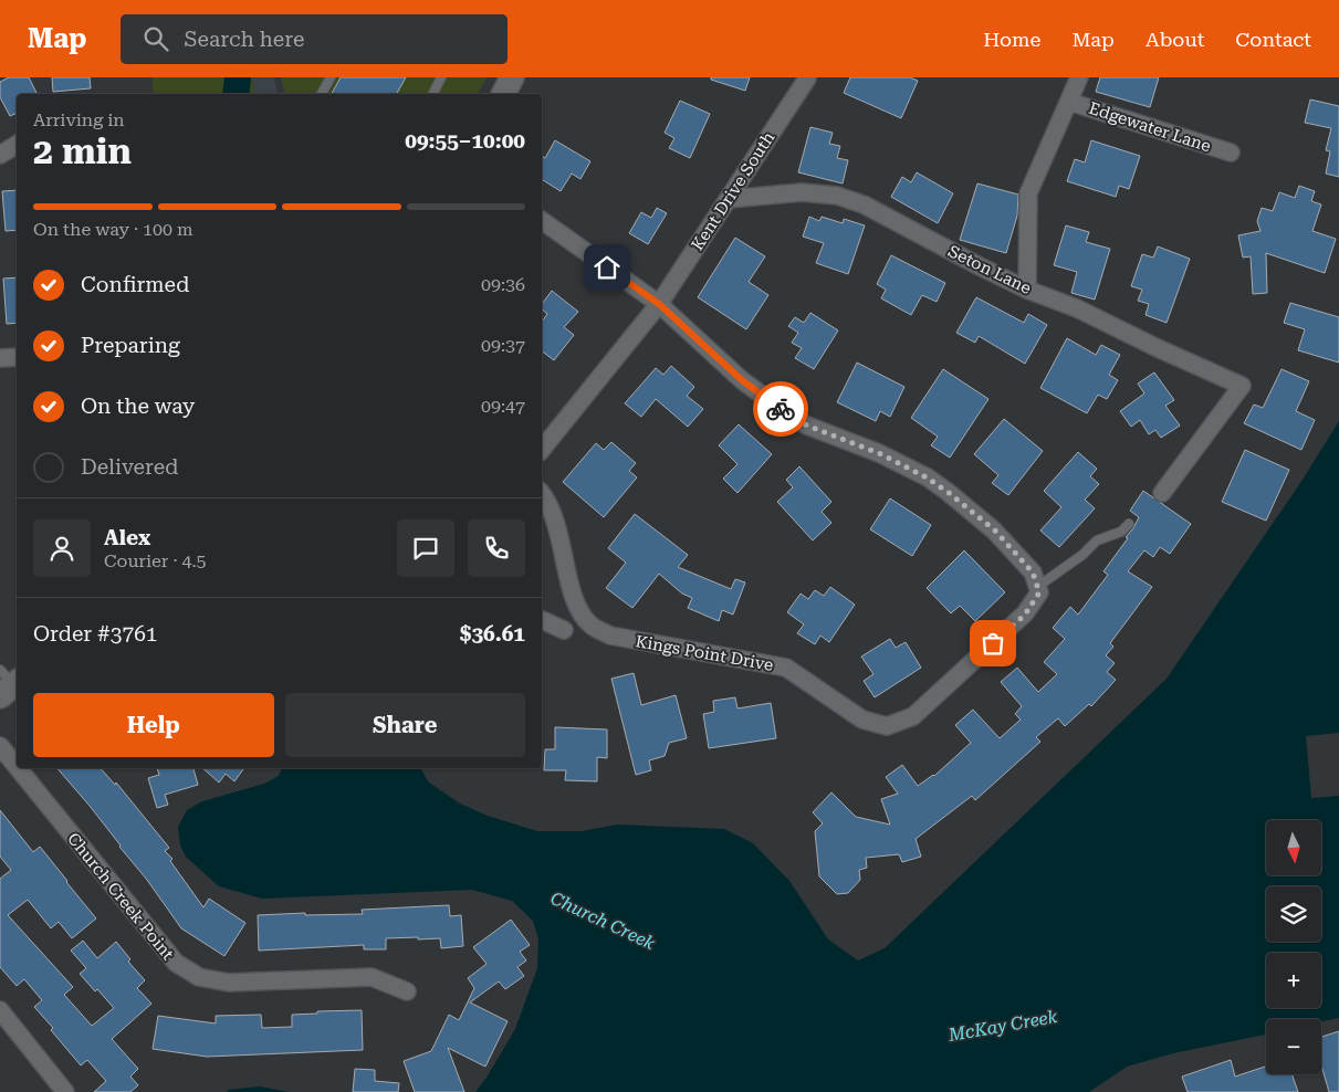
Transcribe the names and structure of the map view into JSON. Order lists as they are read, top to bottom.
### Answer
{
  "streets": {
    "street": [
      "Edgewater Lane",
      "Kent Drive South",
      "Seton Lane",
      "Kings Point Drive",
      "Church Creek Point"
    ]
  },
  "crossings": [
    ["Kent Drive South", "Seton Lane"]
  ],
  "water": ["Church Creek", "McKay Creek"],
  "north": "bottom",
  "page": {
    "header": "Map",
    "search": "Search here",
    "nav": [
      "Home",
      "Map",
      "About",
      "Contact"
    ],
    "heading": ["2 min", "Arriving in", "09:55–10:00"],
    "panel": [
      "Alex",
      "Courier · 4.5",
      "Order #3761",
      "$36.61"
    ],
    "bar": "On the way · 100 m",
    "list": [
      ["Confirmed", "09:36"],
      ["Preparing", "09:37"],
      ["On the way", "09:47"],
      "Delivered"
    ],
    "buttons": ["Help", "Share"],
    "map_buttons": ["+", "−"]
  }
}
